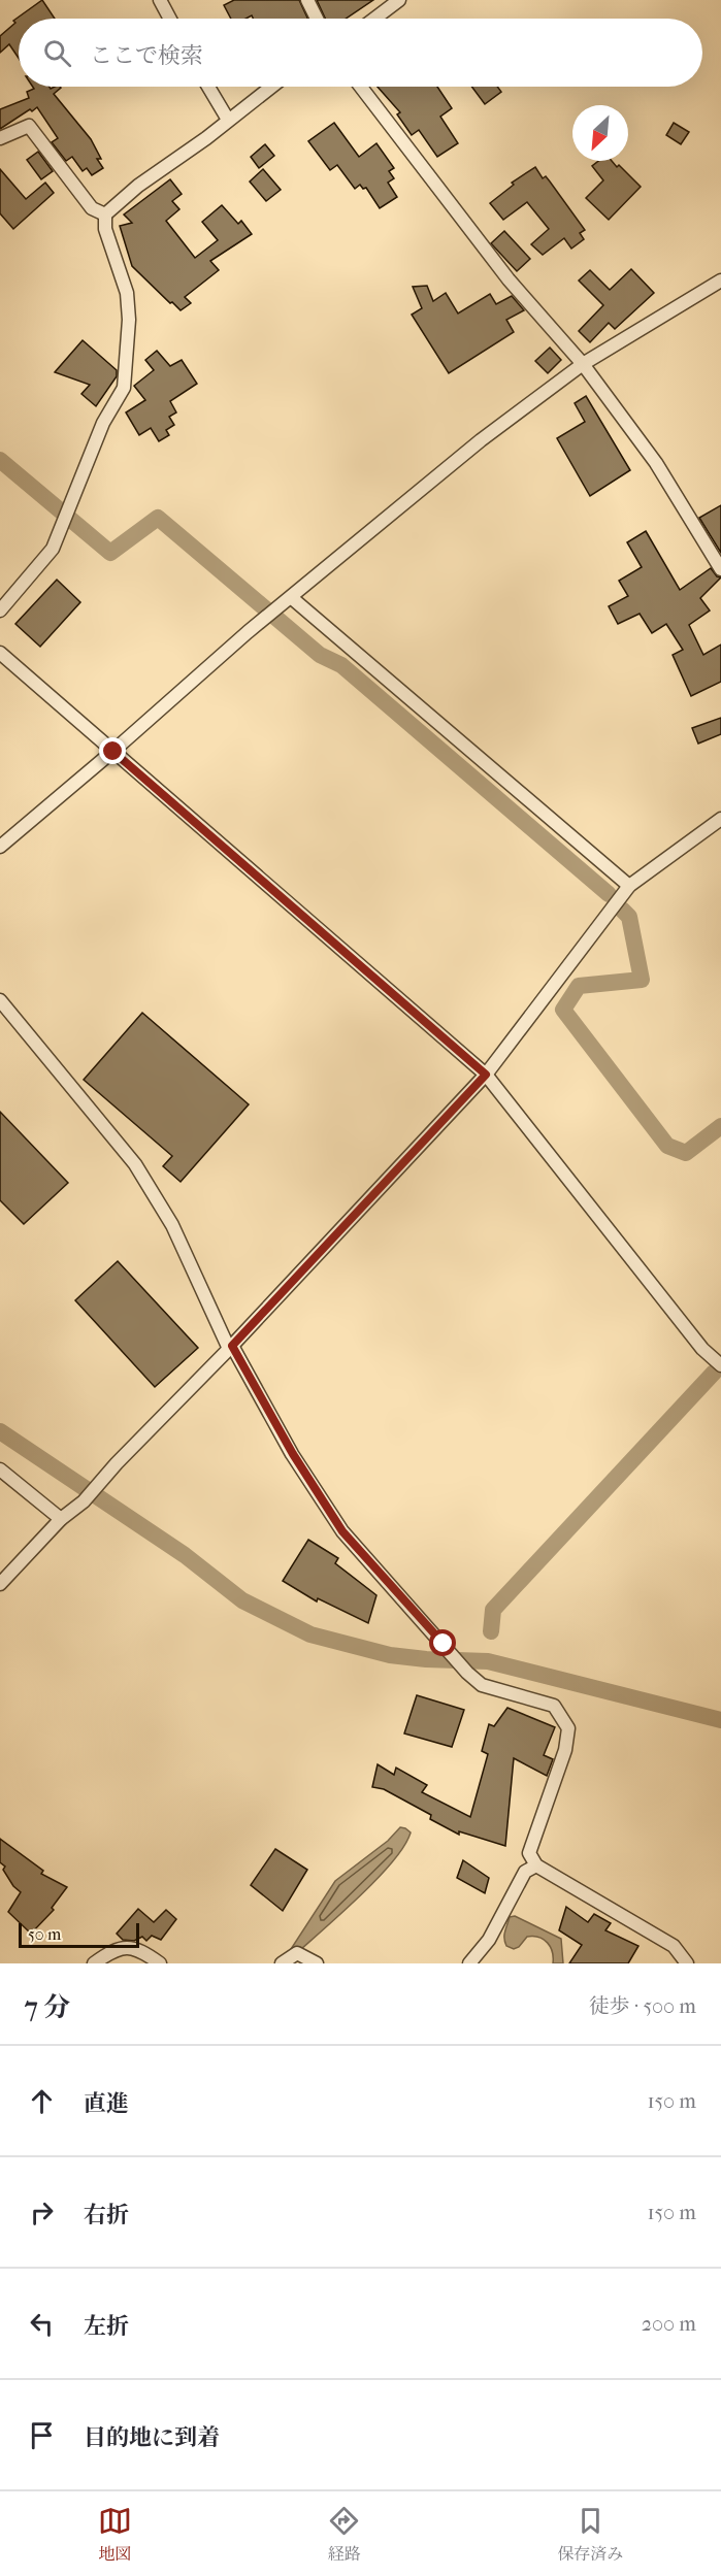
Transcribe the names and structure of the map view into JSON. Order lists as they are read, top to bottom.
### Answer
{
  "scale_bar": "50 m",
  "north": "bottom left",
  "page": {
    "search": "ここで検索",
    "scale": "50 m",
    "heading": ["7 分", "徒歩 · 500 m"],
    "list": [
      ["直進", "150 m"],
      ["右折", "150 m"],
      ["左折", "200 m"],
      "目的地に到着"
    ],
    "nav": ["地図", "経路", "保存済み"]
  }
}
